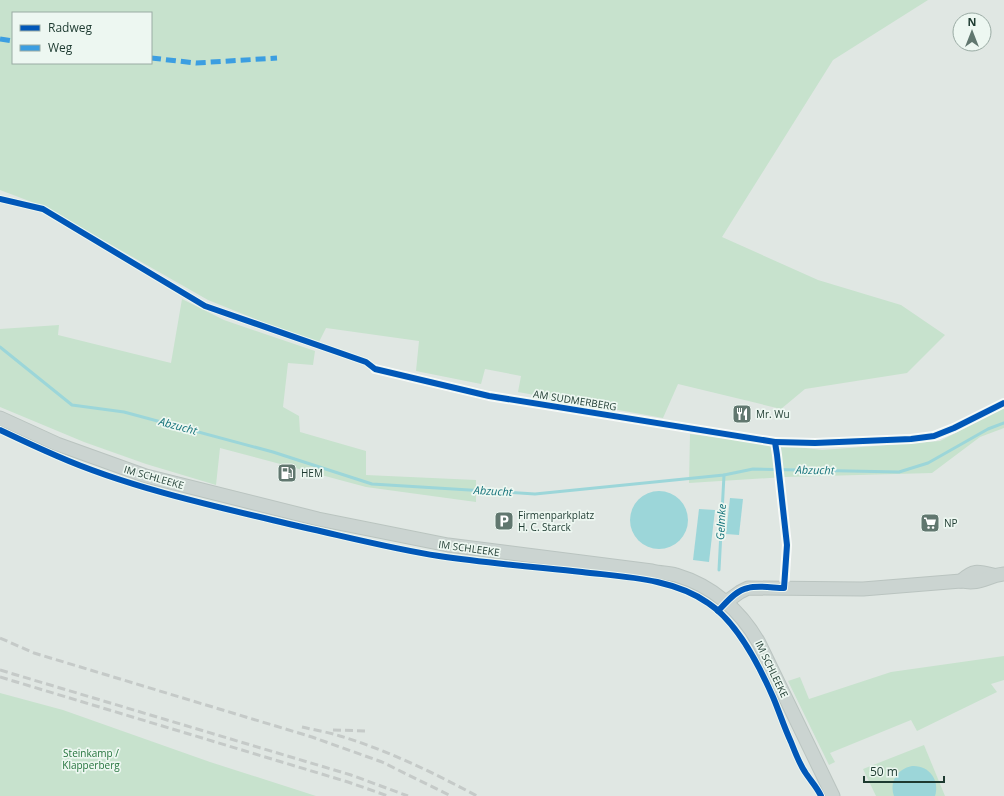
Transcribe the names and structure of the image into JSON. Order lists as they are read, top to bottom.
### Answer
{
  "streets": {
    "main road": ["IM SCHLEEKE"],
    "street": ["AM SUDMERBERG"]
  },
  "water": ["Abzucht", "Gelmke"],
  "parks": ["Steinkamp / Klapperberg"],
  "places": {
    "restaurant": ["Mr. Wu"],
    "fuel station": ["HEM"],
    "parking": ["Firmenparkplatz H. C. Starck"],
    "supermarket": ["NP"]
  },
  "legend": ["Radweg", "Weg"],
  "scale_bar": "50 m",
  "north": "top"
}
